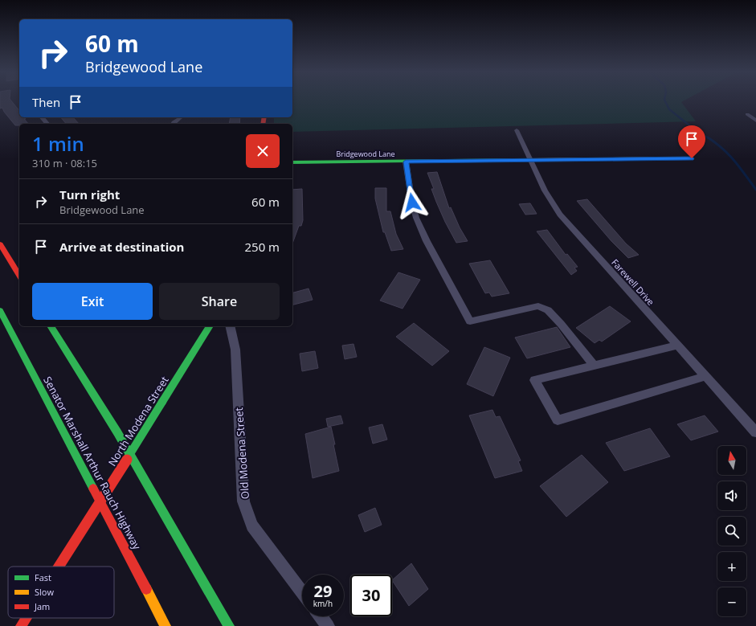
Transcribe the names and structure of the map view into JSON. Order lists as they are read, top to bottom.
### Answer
{
  "streets": {
    "main road": ["Bridgewood Lane", "North Modena Street", "Senator Marshall Arthur Rauch Highway"],
    "street": ["Farewell Drive", "Old Modena Street"]
  },
  "crossings": [
    ["Bridgewood Lane", "Farewell Drive"]
  ],
  "legend": ["Fast", "Slow", "Jam"],
  "north": "top",
  "page": {
    "turn": ["60 m", "Bridgewood Lane"],
    "then": "Then",
    "heading": ["1 min", "310 m · 08:15"],
    "list": [
      {
        "name": "Turn right",
        "note": "Bridgewood Lane",
        "value": "60 m"
      },
      {
        "name": "Arrive at destination",
        "value": "250 m"
      }
    ],
    "buttons": ["Exit", "Share"],
    "map_buttons": ["+", "−"],
    "speed": "29 km/h",
    "limit": "30"
  }
}
